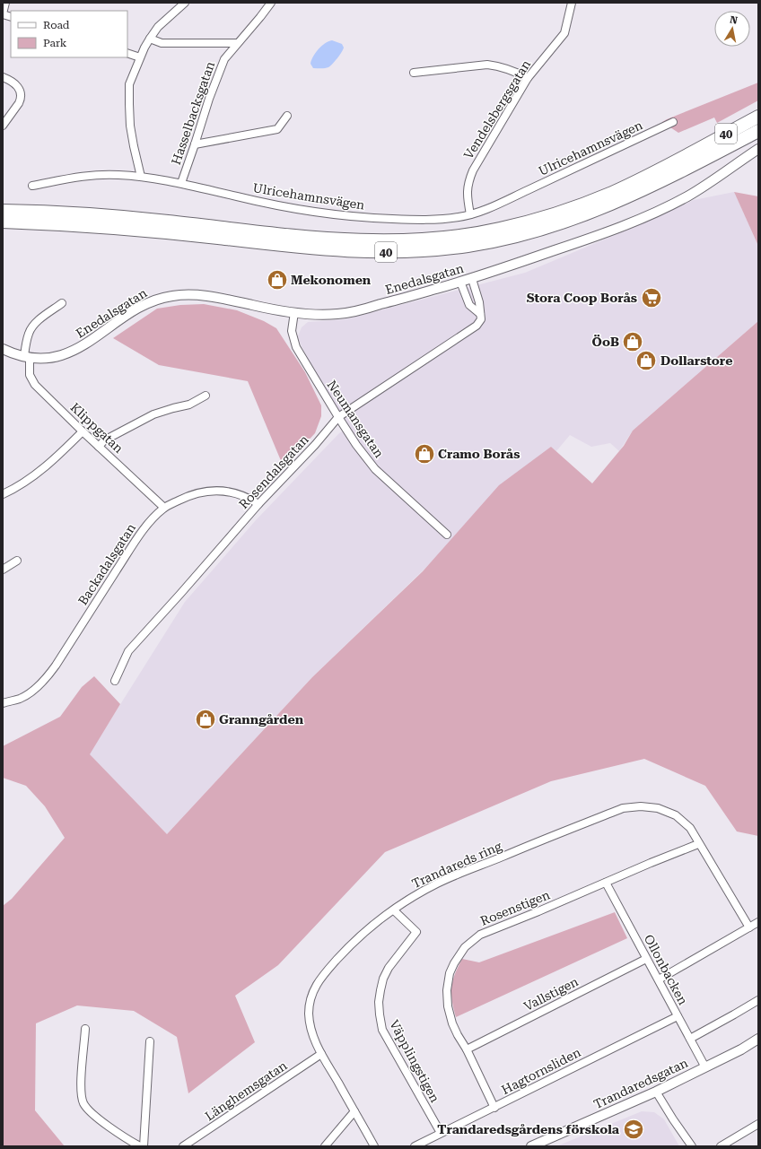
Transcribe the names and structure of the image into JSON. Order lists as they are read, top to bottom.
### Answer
{
  "streets": {
    "highway": ["40"],
    "street": [
      "Vendelsbergsgatan",
      "Hasselbacksgatan",
      "Ulricehamnsvägen",
      "Enedalsgatan",
      "Neumansgatan",
      "Klippgatan",
      "Rosendalsgatan",
      "Backadalsgatan",
      "Trandareds ring",
      "Rosenstigen",
      "Ollonbacken",
      "Vallstigen",
      "Väpplingstigen",
      "Hagtornsliden",
      "Trandaredsgatan",
      "Länghemsgatan"
    ]
  },
  "crossings": [
    ["Vendelsbergsgatan", "Ulricehamnsvägen"],
    ["Hasselbacksgatan", "Ulricehamnsvägen"],
    ["Enedalsgatan", "Neumansgatan"],
    ["Enedalsgatan", "Klippgatan"],
    ["Neumansgatan", "Rosendalsgatan"],
    ["Klippgatan", "Backadalsgatan"],
    ["Rosendalsgatan", "Backadalsgatan"],
    ["Trandareds ring", "Rosenstigen"],
    ["Trandareds ring", "Väpplingstigen"],
    ["Trandareds ring", "Länghemsgatan"],
    ["Rosenstigen", "Ollonbacken"],
    ["Rosenstigen", "Vallstigen"],
    ["Rosenstigen", "Hagtornsliden"],
    ["Ollonbacken", "Vallstigen"],
    ["Ollonbacken", "Hagtornsliden"],
    ["Ollonbacken", "Trandaredsgatan"],
    ["Väpplingstigen", "Hagtornsliden"]
  ],
  "places": {
    "shop": [
      "Mekonomen",
      "ÖoB",
      "Dollarstore",
      "Cramo Borås",
      "Granngården"
    ],
    "supermarket": ["Stora Coop Borås"],
    "school or university": ["Trandaredsgårdens förskola"]
  },
  "legend": ["Road", "Park"],
  "north": "top"
}
